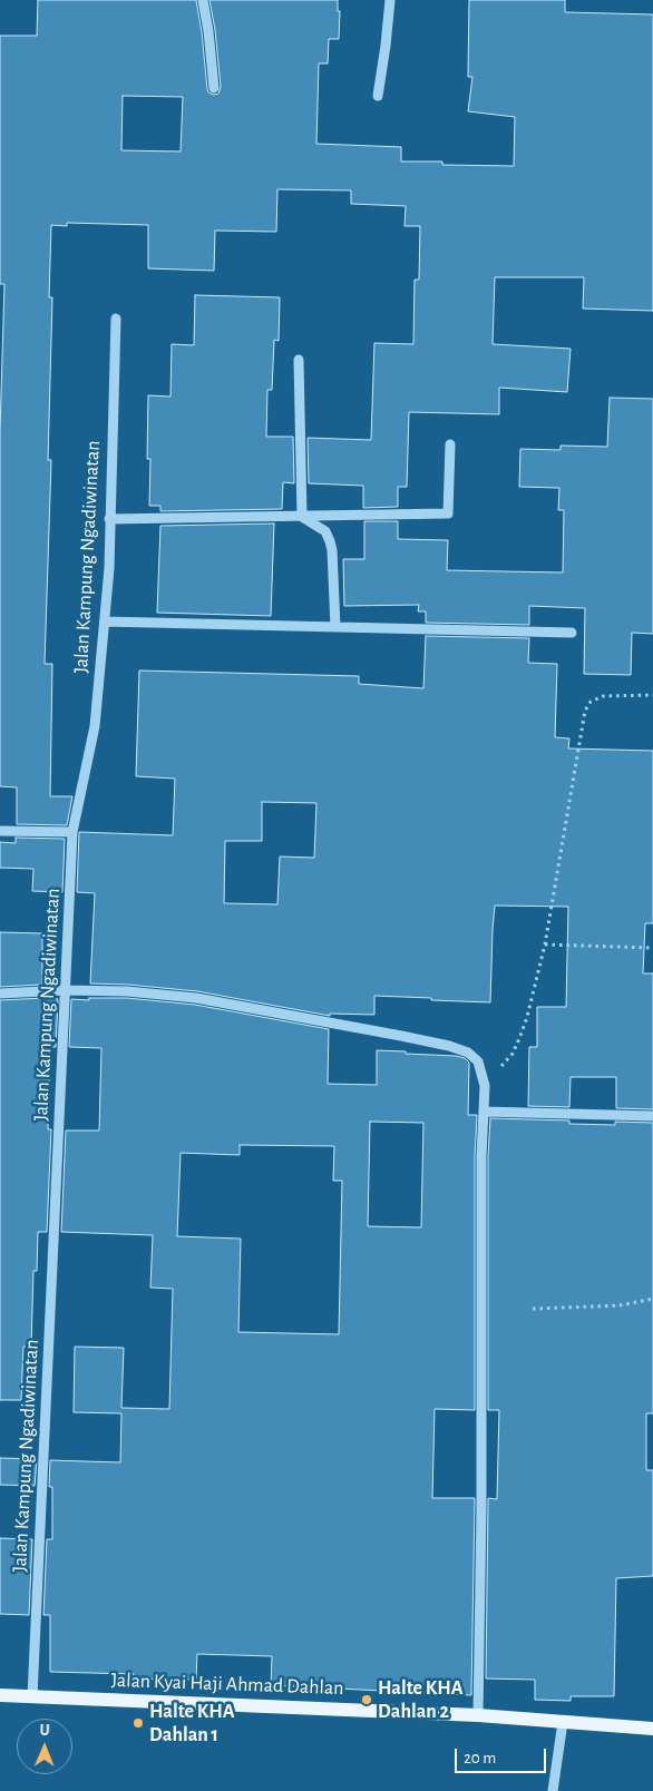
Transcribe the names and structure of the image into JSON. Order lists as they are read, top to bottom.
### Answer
{
  "streets": {
    "main road": ["Jalan Kyai Haji Ahmad Dahlan"],
    "street": ["Jalan Kampung Ngadiwinatan"]
  },
  "crossings": [
    ["Jalan Kampung Ngadiwinatan", "Jalan Kyai Haji Ahmad Dahlan"]
  ],
  "places": ["Halte KHA Dahlan 2", "Halte KHA Dahlan 1"],
  "scale_bar": "20 m",
  "north": "top"
}
